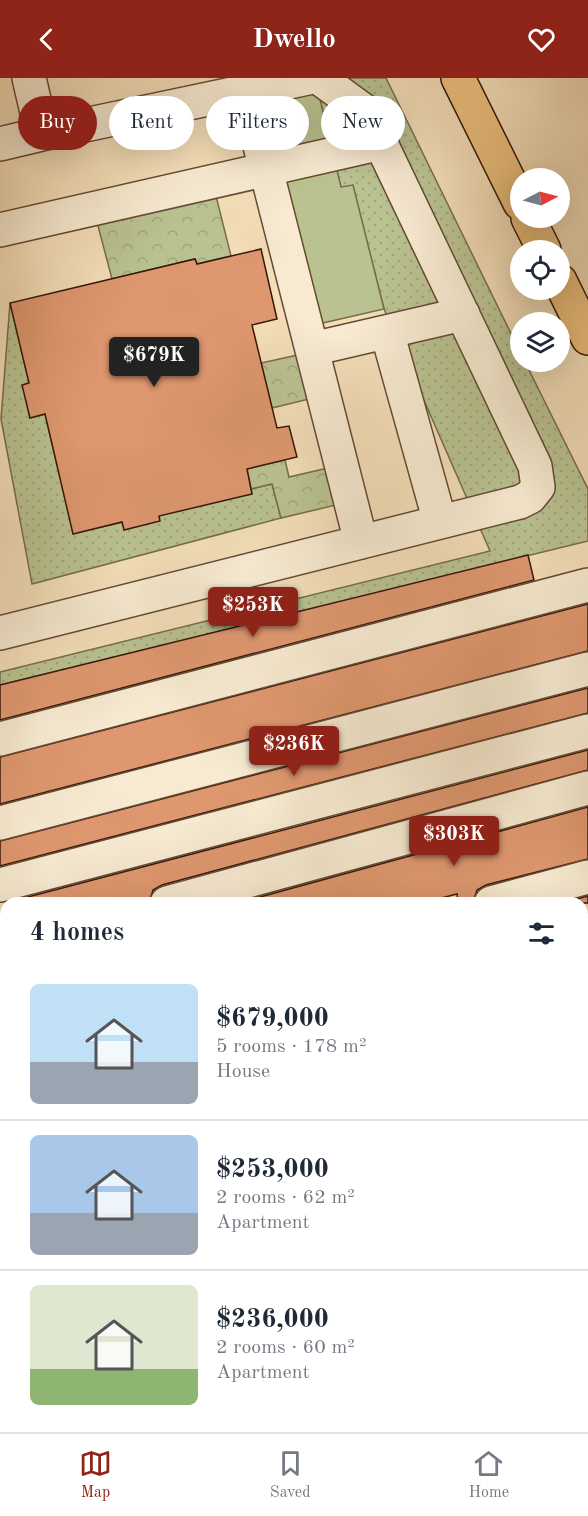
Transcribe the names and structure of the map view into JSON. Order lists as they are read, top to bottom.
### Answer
{
  "north": "right",
  "page": {
    "header": "Dwello",
    "chip": [
      "Buy",
      "Rent",
      "Filters",
      "New"
    ],
    "price": [
      "$679K",
      "$253K",
      "$236K",
      "$303K"
    ],
    "heading": "4 homes",
    "list": [
      {
        "name": "$679,000",
        "note": "5 rooms · 178 m² · House"
      },
      {
        "name": "$253,000",
        "note": "2 rooms · 62 m² · Apartment"
      },
      {
        "name": "$236,000",
        "note": "2 rooms · 60 m² · Apartment"
      }
    ],
    "tabs": ["Map", "Saved", "Home"]
  }
}
